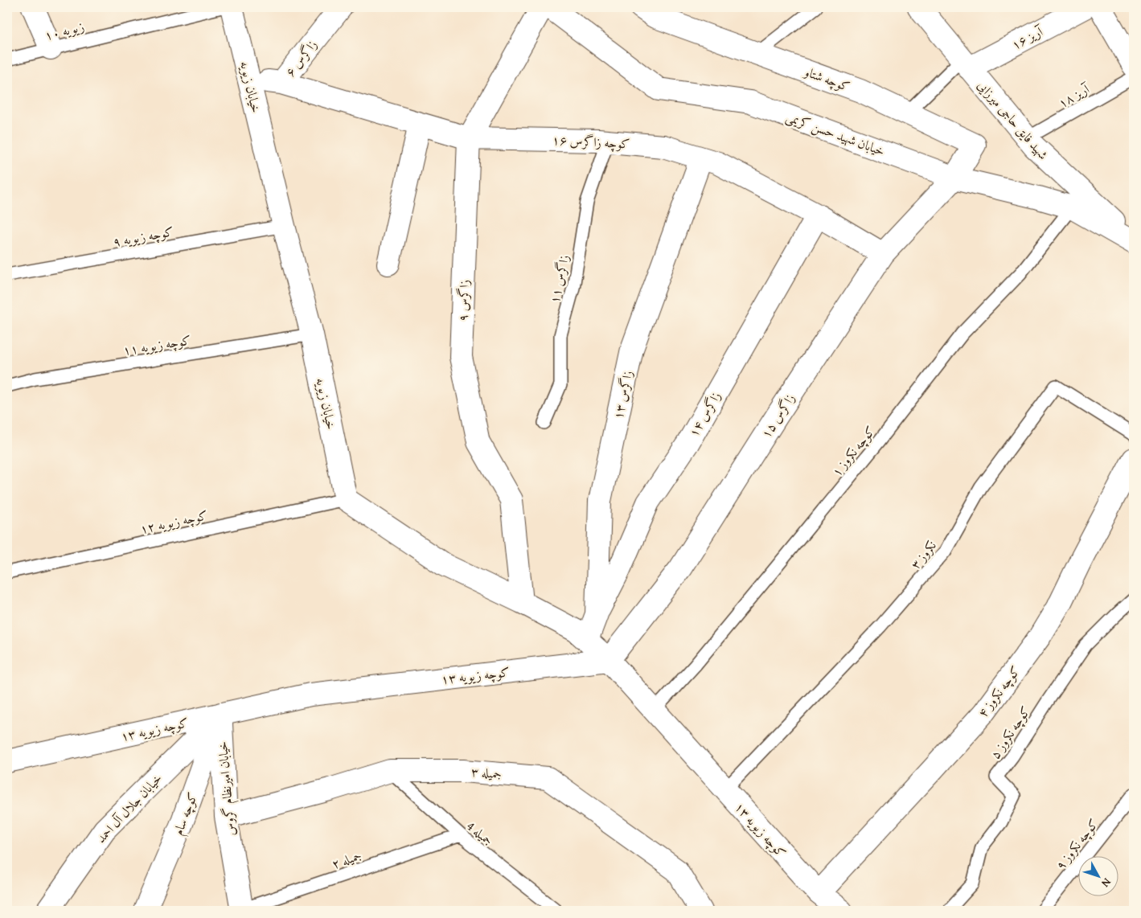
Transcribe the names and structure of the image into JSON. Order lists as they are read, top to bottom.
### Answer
{
  "streets": {
    "street": [
      "آریز ۱۶",
      "زاگرس ۶",
      "کوچه شتاو",
      "خیابان زیویه",
      "شهید فایق حاجی میرزایی",
      "خیابان شهید حسن کریمی",
      "کوچه زاگرس ۱۶",
      "زاگرس ۹",
      "زاگرس ۱۳",
      "زاگرس ۱۴",
      "زاگرس ۱۵",
      "کوچه زیویه ۱۳",
      "کوچه نکروز ۴",
      "جمیله ۳",
      "خیابان امیرنظام گروس",
      "خیابان جلال آل احمد",
      "کوچه سام"
    ],
    "lane": [
      "زیویه ۱۰",
      "آریز ۱۸",
      "کوچه زیویه ۹",
      "زاگرس ۱۱",
      "کوچه زیویه ۱۱",
      "کوچه نکروز ۱",
      "کوچه زیویه ۱۲",
      "نکروز ۳",
      "کوچه نکروز ۵",
      "جمیله 4",
      "کوچه نکروز ۹",
      "جمیله ۲"
    ]
  },
  "crossings": [
    ["آریز ۱۶", "شهید فایق حاجی میرزایی"],
    ["زاگرس ۶", "خیابان زیویه"],
    ["زاگرس ۶", "کوچه زاگرس ۱۶"],
    ["کوچه شتاو", "خیابان شهید حسن کریمی"],
    ["کوچه شتاو", "زاگرس ۱۵"],
    ["خیابان زیویه", "کوچه زیویه ۹"],
    ["خیابان زیویه", "کوچه زیویه ۱۱"],
    ["خیابان زیویه", "کوچه زیویه ۱۲"],
    ["آریز ۱۸", "شهید فایق حاجی میرزایی"],
    ["شهید فایق حاجی میرزایی", "خیابان شهید حسن کریمی"],
    ["خیابان شهید حسن کریمی", "زاگرس ۱۵"],
    ["خیابان شهید حسن کریمی", "کوچه نکروز ۱"],
    ["کوچه زاگرس ۱۶", "زاگرس ۱۱"],
    ["کوچه زاگرس ۱۶", "زاگرس ۹"],
    ["کوچه زاگرس ۱۶", "زاگرس ۱۳"],
    ["کوچه زاگرس ۱۶", "زاگرس ۱۴"],
    ["کوچه زاگرس ۱۶", "زاگرس ۱۵"],
    ["زاگرس ۱۳", "زاگرس ۱۴"],
    ["زاگرس ۱۵", "کوچه زیویه ۱۳"],
    ["کوچه نکروز ۱", "کوچه زیویه ۱۳"],
    ["نکروز ۳", "کوچه زیویه ۱۳"],
    ["کوچه زیویه ۱۳", "کوچه نکروز ۴"],
    ["کوچه زیویه ۱۳", "خیابان امیرنظام گروس"],
    ["کوچه زیویه ۱۳", "خیابان جلال آل احمد"],
    ["کوچه زیویه ۱۳", "کوچه سام"],
    ["جمیله ۳", "خیابان امیرنظام گروس"],
    ["جمیله ۳", "جمیله 4"],
    ["خیابان امیرنظام گروس", "خیابان جلال آل احمد"],
    ["خیابان امیرنظام گروس", "کوچه سام"],
    ["خیابان امیرنظام گروس", "جمیله ۲"],
    ["خیابان جلال آل احمد", "کوچه سام"],
    ["جمیله 4", "جمیله ۲"]
  ],
  "north": "bottom right"
}
